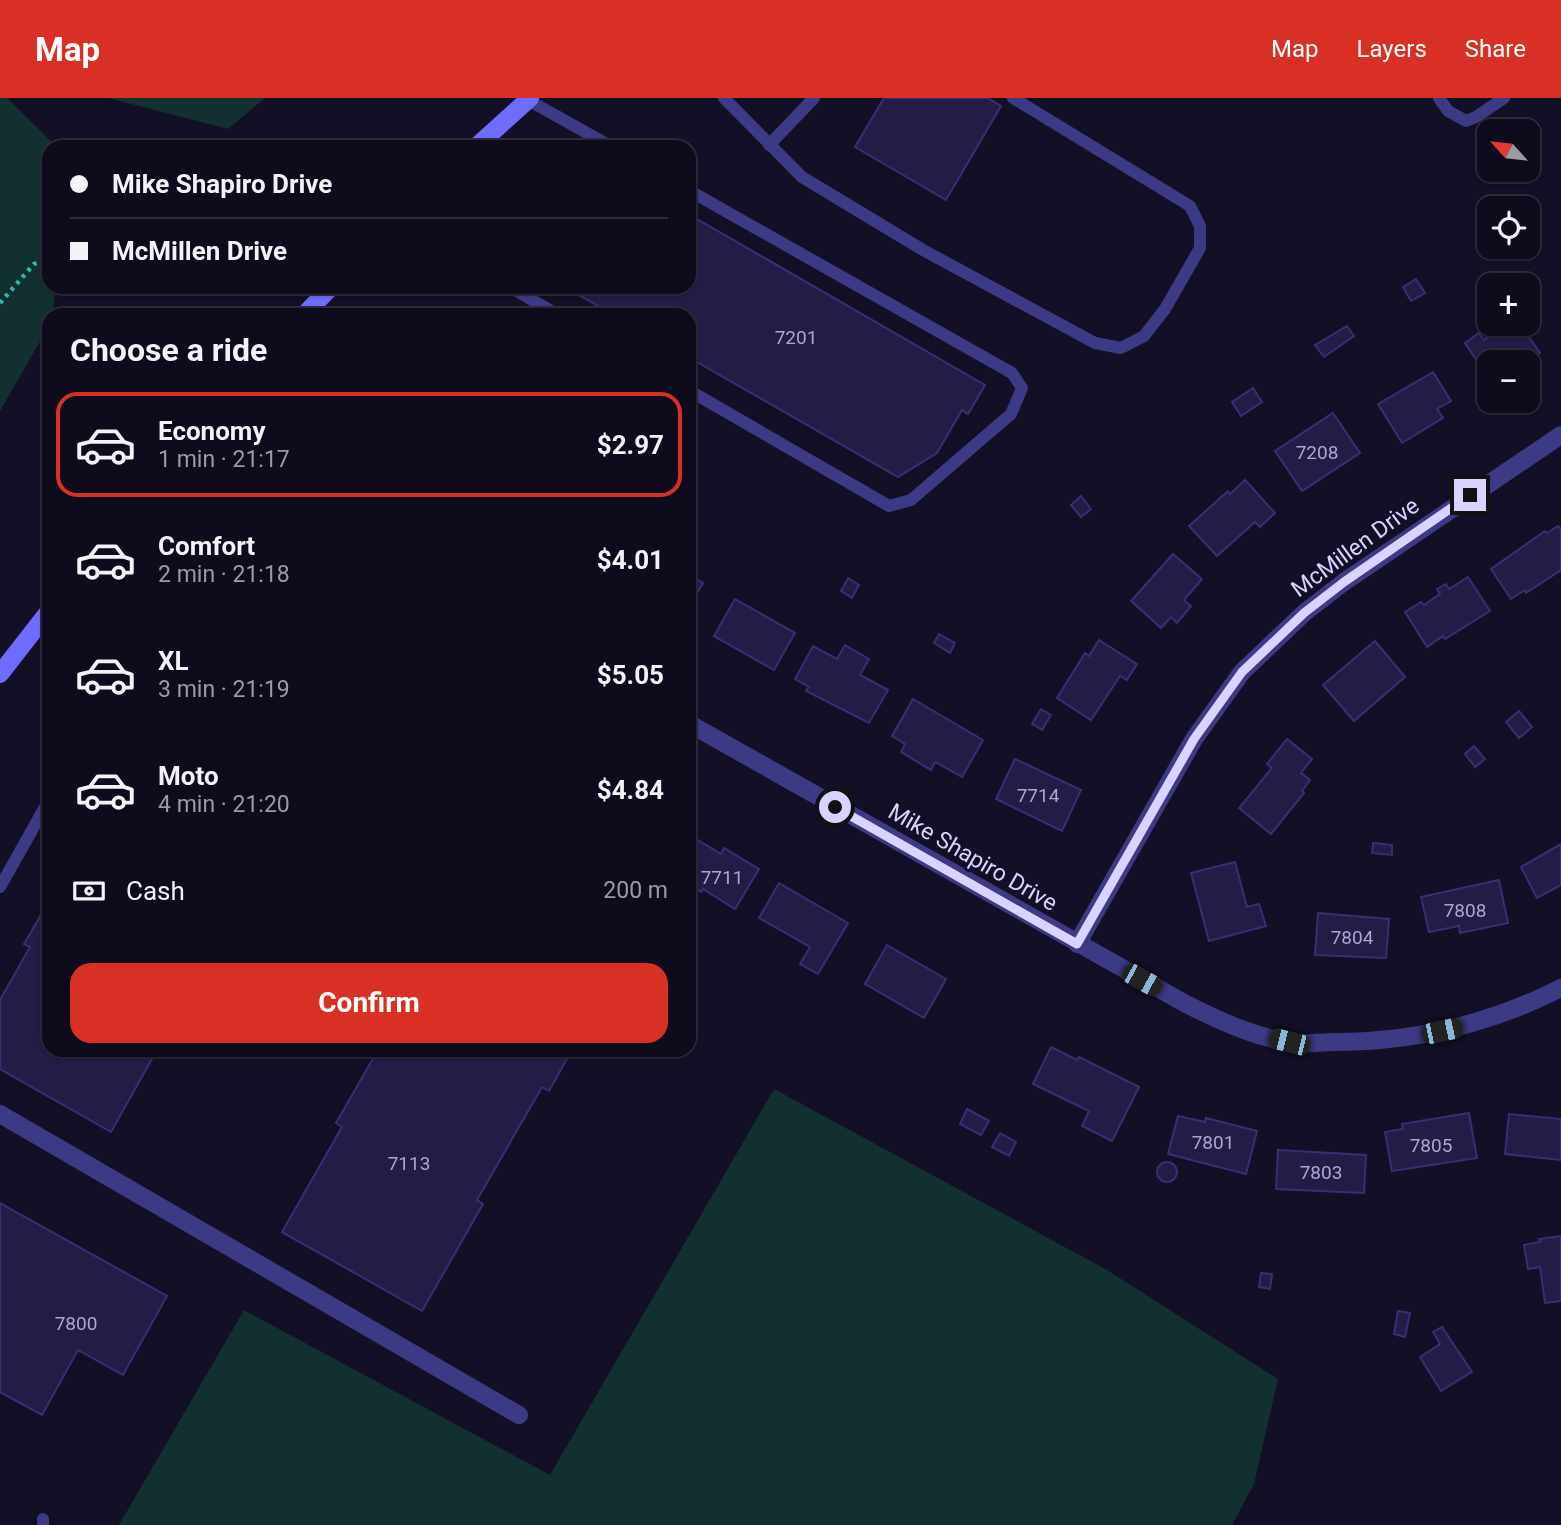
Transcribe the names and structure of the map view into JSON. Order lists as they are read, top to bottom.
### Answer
{
  "streets": {
    "street": ["McMillen Drive", "Mike Shapiro Drive"]
  },
  "crossings": [
    ["McMillen Drive", "Mike Shapiro Drive"]
  ],
  "house_numbers": [
    "7201",
    "7208",
    "7714",
    "7711",
    "7808",
    "7804",
    "7801",
    "7805",
    "7113",
    "7803",
    "7800"
  ],
  "north": "top left",
  "page": {
    "header": "Map",
    "nav": ["Map", "Layers", "Share"],
    "map_buttons": ["+", "−"],
    "banner": ["Mike Shapiro Drive", "McMillen Drive"],
    "heading": "Choose a ride",
    "list": [
      {
        "name": "Economy",
        "note": "1 min · 21:17",
        "value": "$2.97"
      },
      {
        "name": "Comfort",
        "note": "2 min · 21:18",
        "value": "$4.01"
      },
      {
        "name": "XL",
        "note": "3 min · 21:19",
        "value": "$5.05"
      },
      {
        "name": "Moto",
        "note": "4 min · 21:20",
        "value": "$4.84"
      }
    ],
    "pay": ["Cash", "200 m"],
    "buttons": "Confirm"
  }
}
